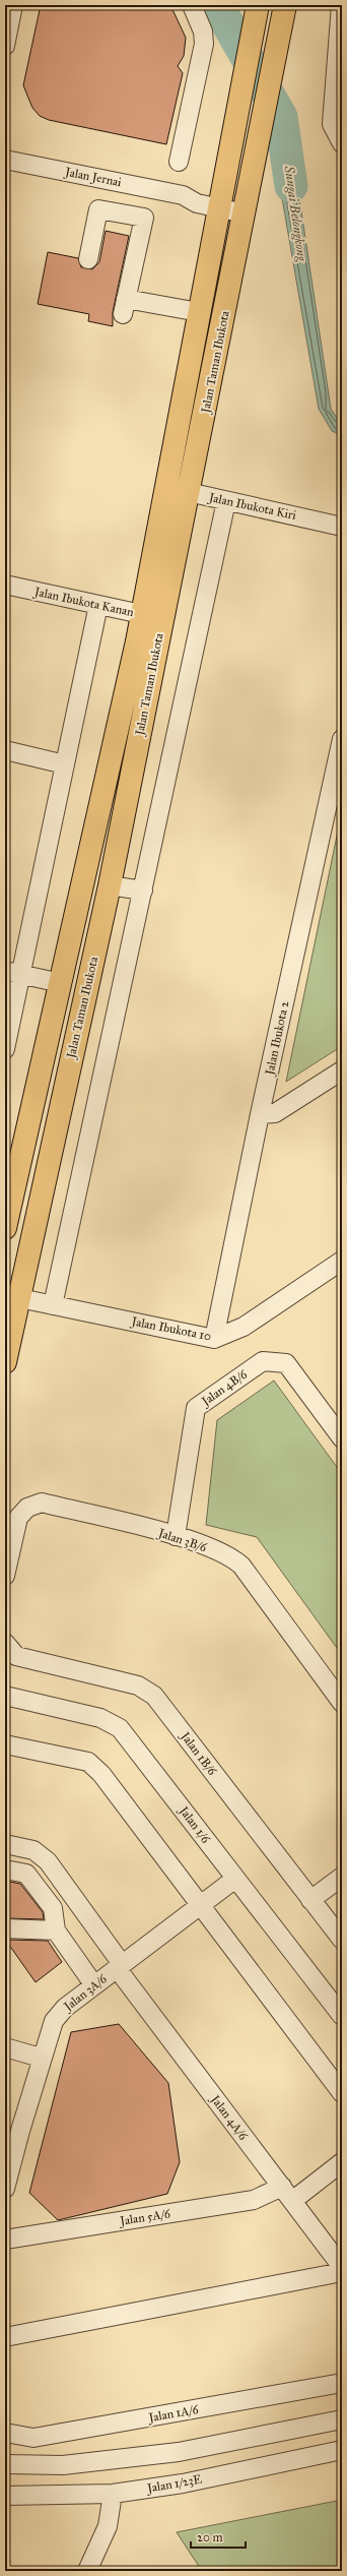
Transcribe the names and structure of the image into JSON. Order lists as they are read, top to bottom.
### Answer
{
  "streets": {
    "main road": ["Jalan Taman Ibukota"],
    "street": [
      "Jalan Jernai",
      "Jalan Ibukota Kiri",
      "Jalan Ibukota Kanan",
      "Jalan Ibukota 2",
      "Jalan Ibukota 10",
      "Jalan 4B/6",
      "Jalan 3B/6",
      "Jalan 1B/6",
      "Jalan 1/6",
      "Jalan 3A/6",
      "Jalan 4A/6",
      "Jalan 5A/6",
      "Jalan 1A/6",
      "Jalan 1/23E"
    ]
  },
  "crossings": [
    ["Jalan Jernai", "Jalan Taman Ibukota"],
    ["Jalan Taman Ibukota", "Jalan Ibukota Kiri"],
    ["Jalan Taman Ibukota", "Jalan Ibukota Kanan"],
    ["Jalan Taman Ibukota", "Jalan Ibukota 10"],
    ["Jalan Ibukota 2", "Jalan Ibukota 10"],
    ["Jalan 4B/6", "Jalan 3B/6"],
    ["Jalan 1/6", "Jalan 3A/6"],
    ["Jalan 3A/6", "Jalan 4A/6"],
    ["Jalan 4A/6", "Jalan 5A/6"]
  ],
  "water": ["Sungai Belongkong"],
  "scale_bar": "20 m"
}
